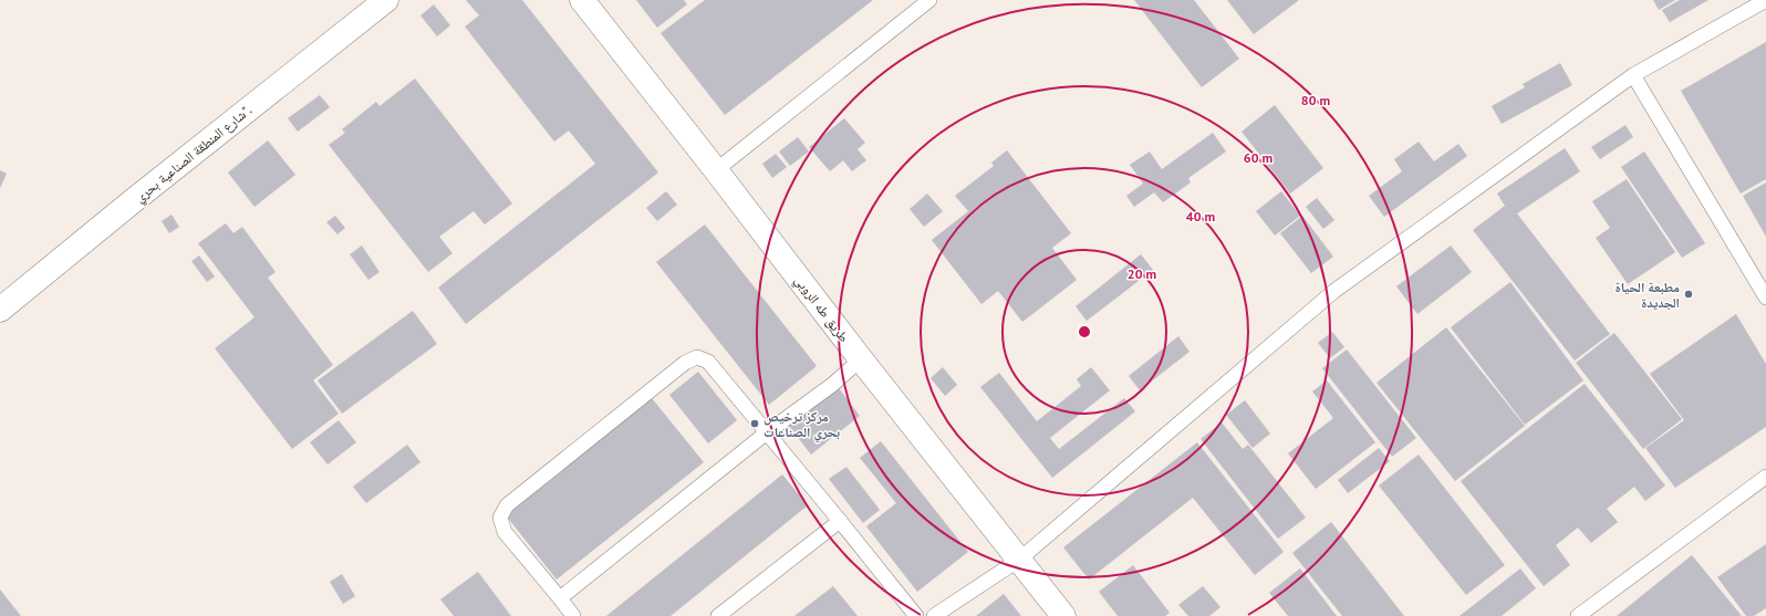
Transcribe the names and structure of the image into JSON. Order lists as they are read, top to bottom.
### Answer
{
  "streets": {
    "street": ["شارع المنطقة الصناعية بحري\".", "طريق طه الروبي"]
  },
  "places": ["مطبعة الحياة الجديدة", "مركز ترخيص بحري الصناعات"],
  "rings": [
    "80 m",
    "60 m",
    "40 m",
    "20 m"
  ]
}
